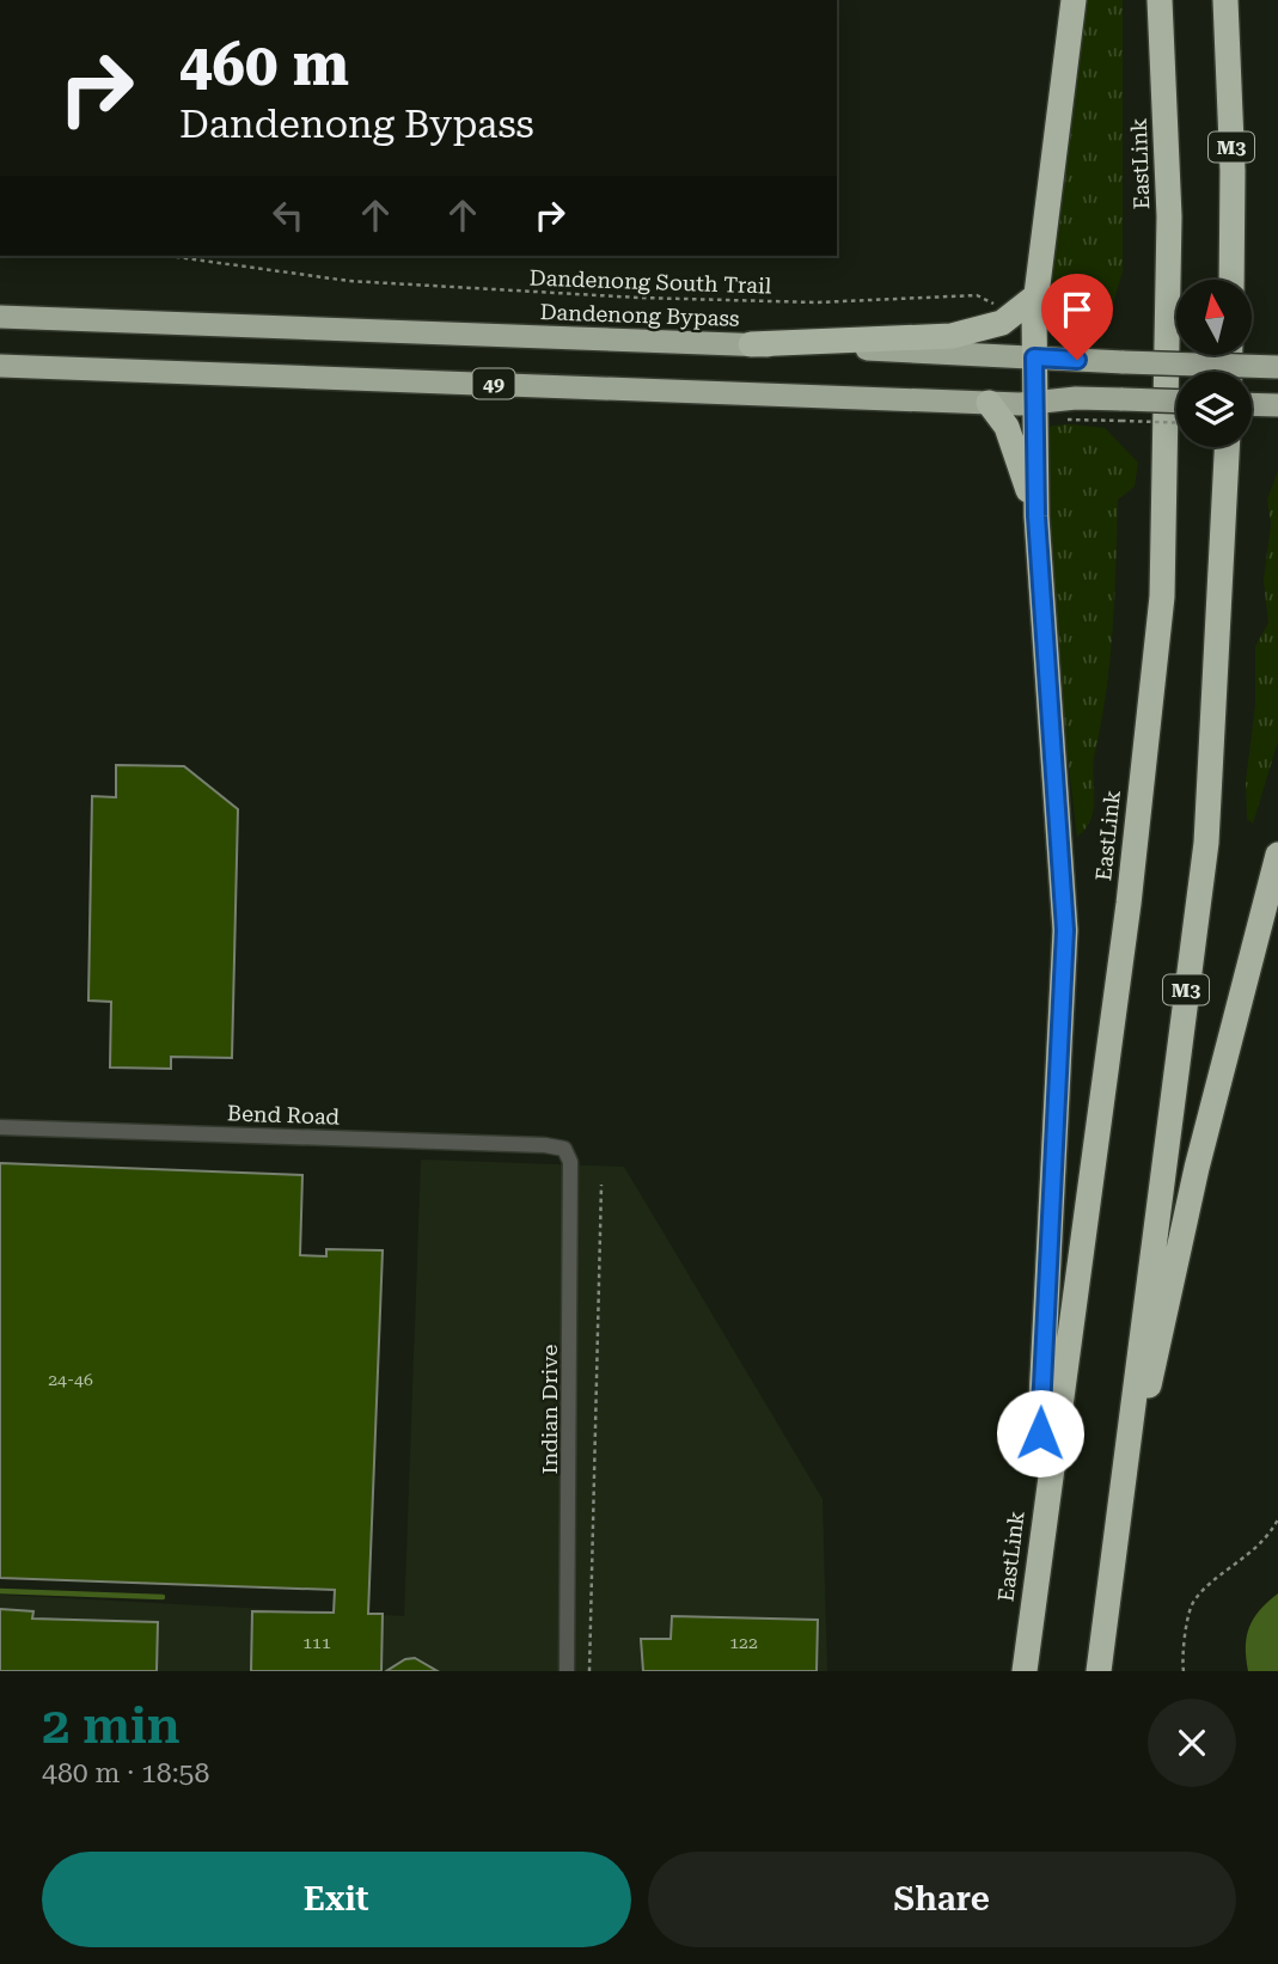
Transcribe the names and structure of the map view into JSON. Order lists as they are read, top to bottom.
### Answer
{
  "streets": {
    "highway": [
      "M3",
      "EastLink",
      "Dandenong Bypass",
      "49"
    ],
    "street": ["Bend Road", "Indian Drive"],
    "path": ["Dandenong South Trail"]
  },
  "crossings": [
    ["Bend Road", "Indian Drive"]
  ],
  "house_numbers": ["24-46", "111", "122"],
  "north": "top",
  "page": {
    "turn": ["460 m", "Dandenong Bypass"],
    "heading": ["2 min", "480 m · 18:58"],
    "buttons": ["Exit", "Share"]
  }
}
